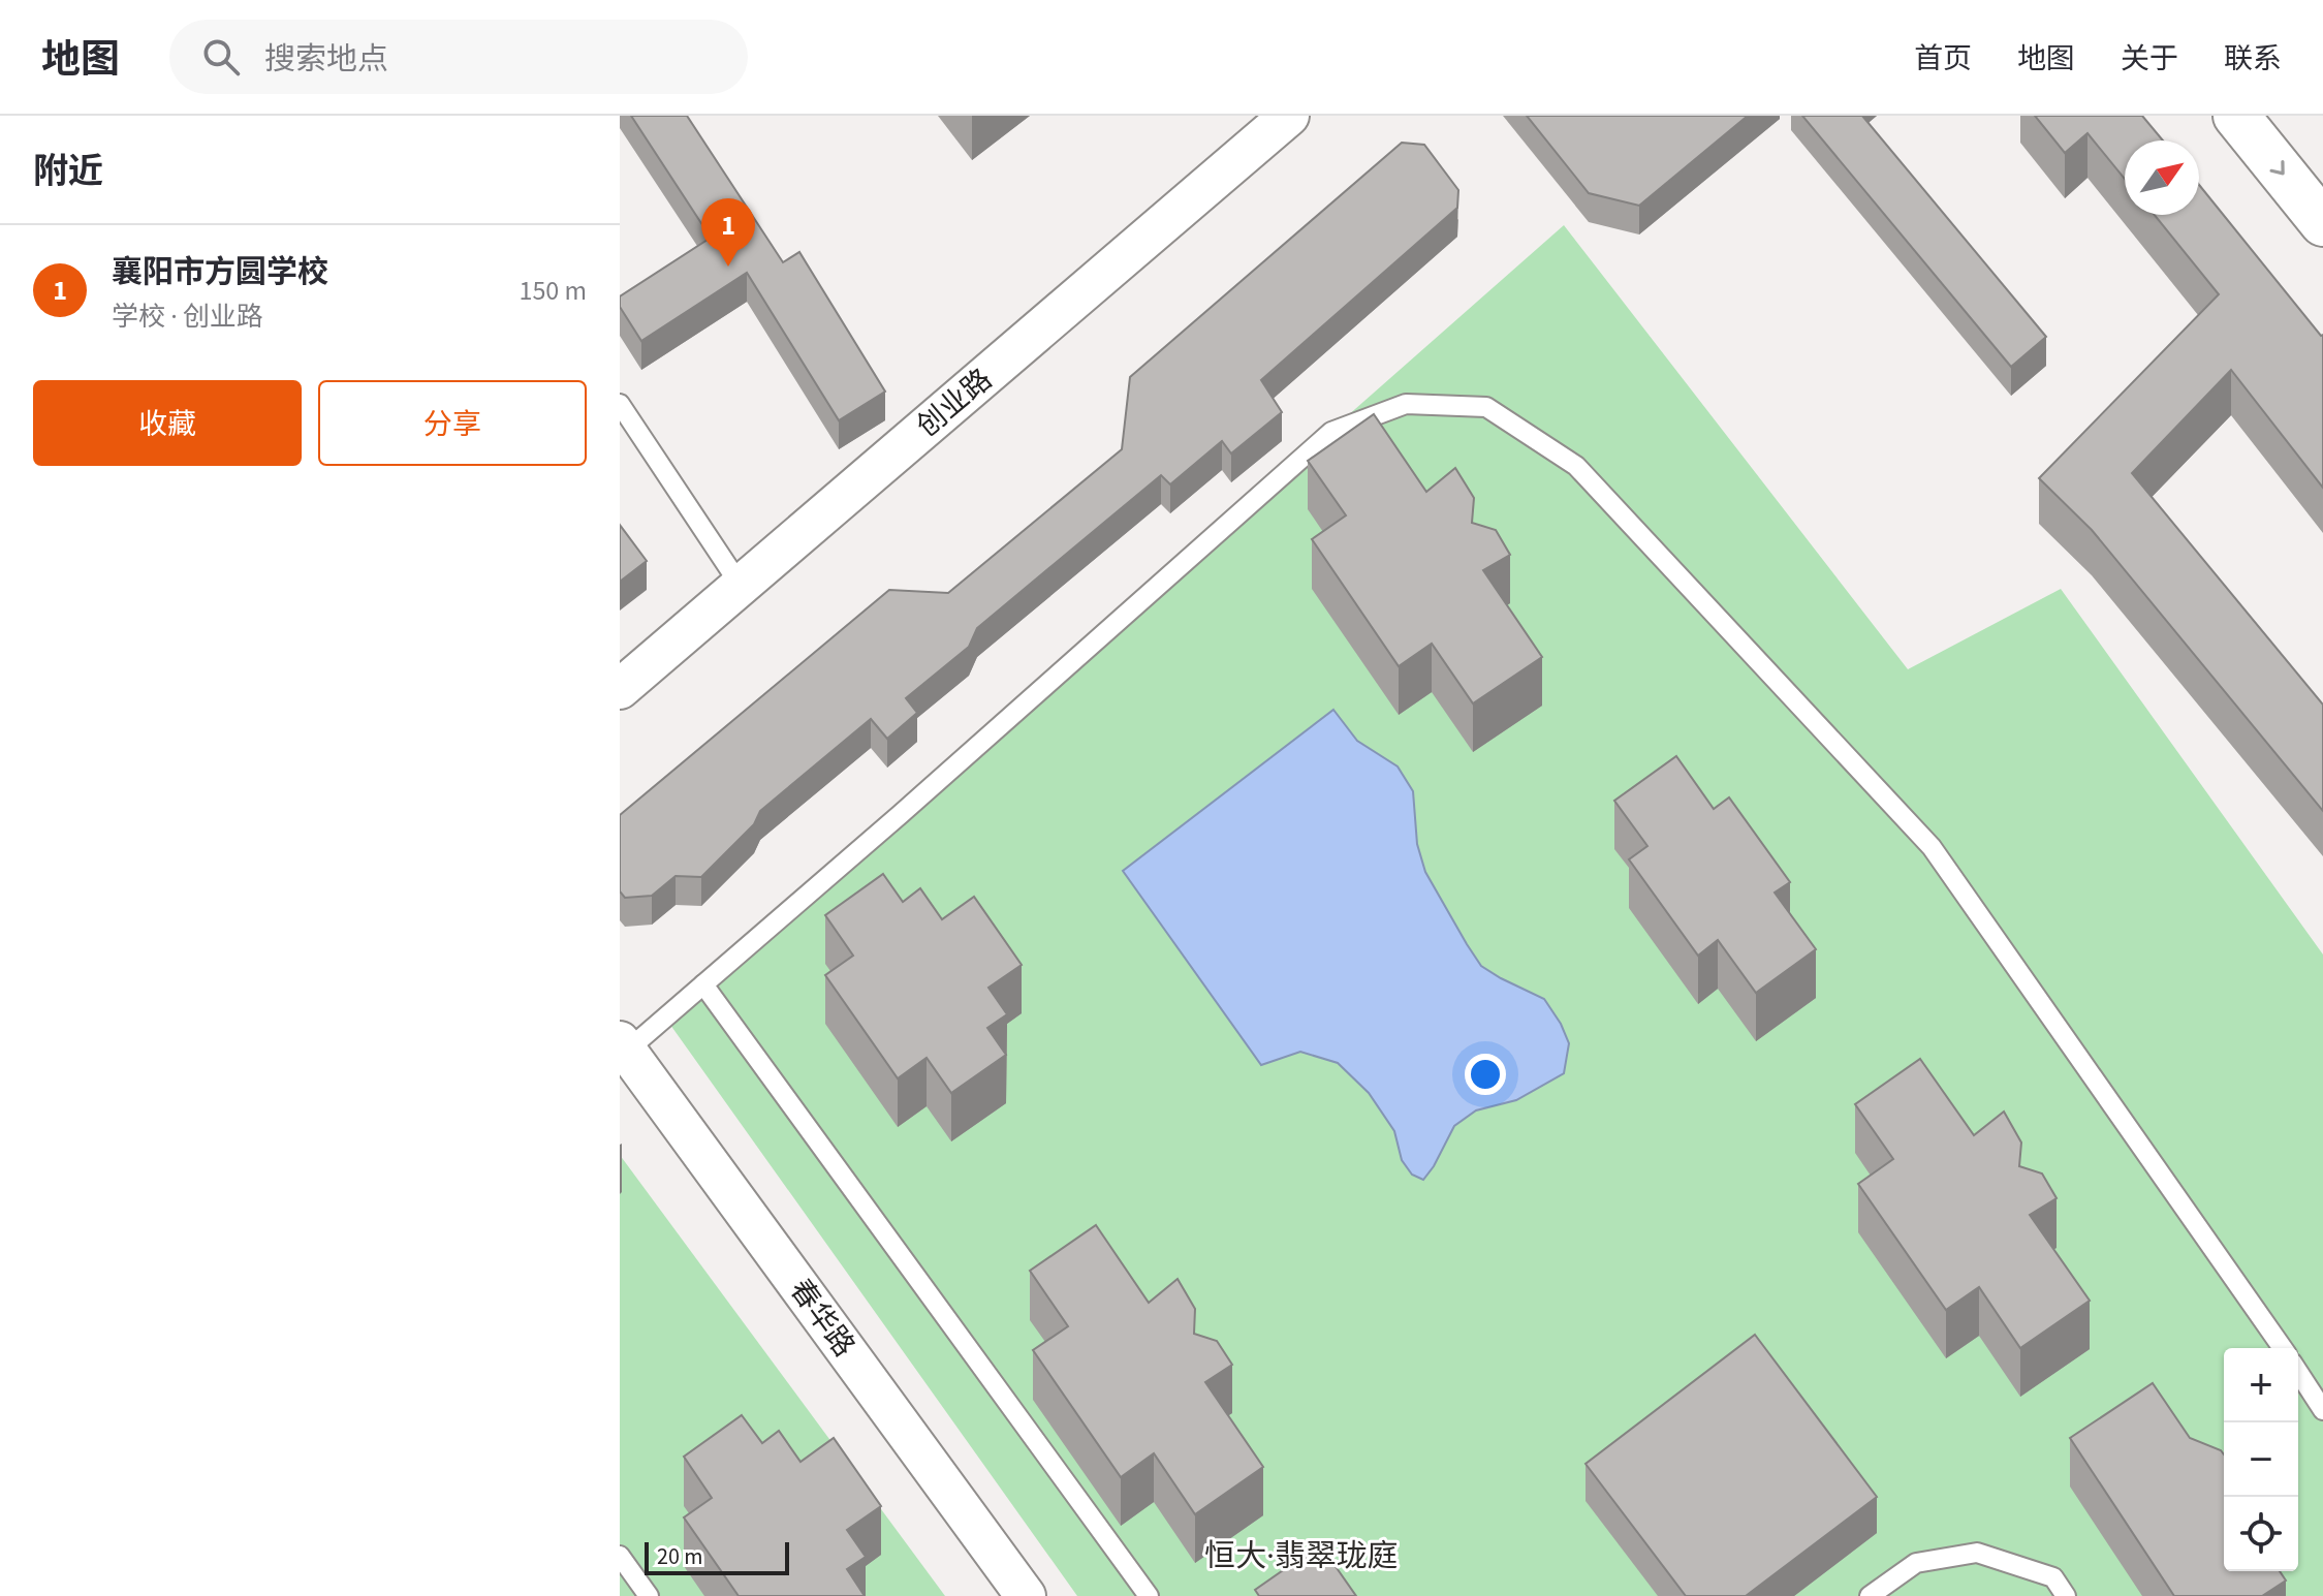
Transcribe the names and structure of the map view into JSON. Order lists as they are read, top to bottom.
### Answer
{
  "streets": {
    "street": ["创业路", "春华路"]
  },
  "districts": ["恒大·翡翠珑庭"],
  "scale_bar": "20 m",
  "north": "top right",
  "page": {
    "header": "地图",
    "search": "搜索地点",
    "nav": [
      "首页",
      "地图",
      "关于",
      "联系"
    ],
    "heading": "附近",
    "pins": "1",
    "list": [
      {
        "mark": "1",
        "name": "襄阳市方圆学校",
        "note": "学校 · 创业路",
        "value": "150 m"
      }
    ],
    "buttons": ["收藏", "分享"],
    "map_buttons": ["+", "−"],
    "scale": "20 m"
  }
}
